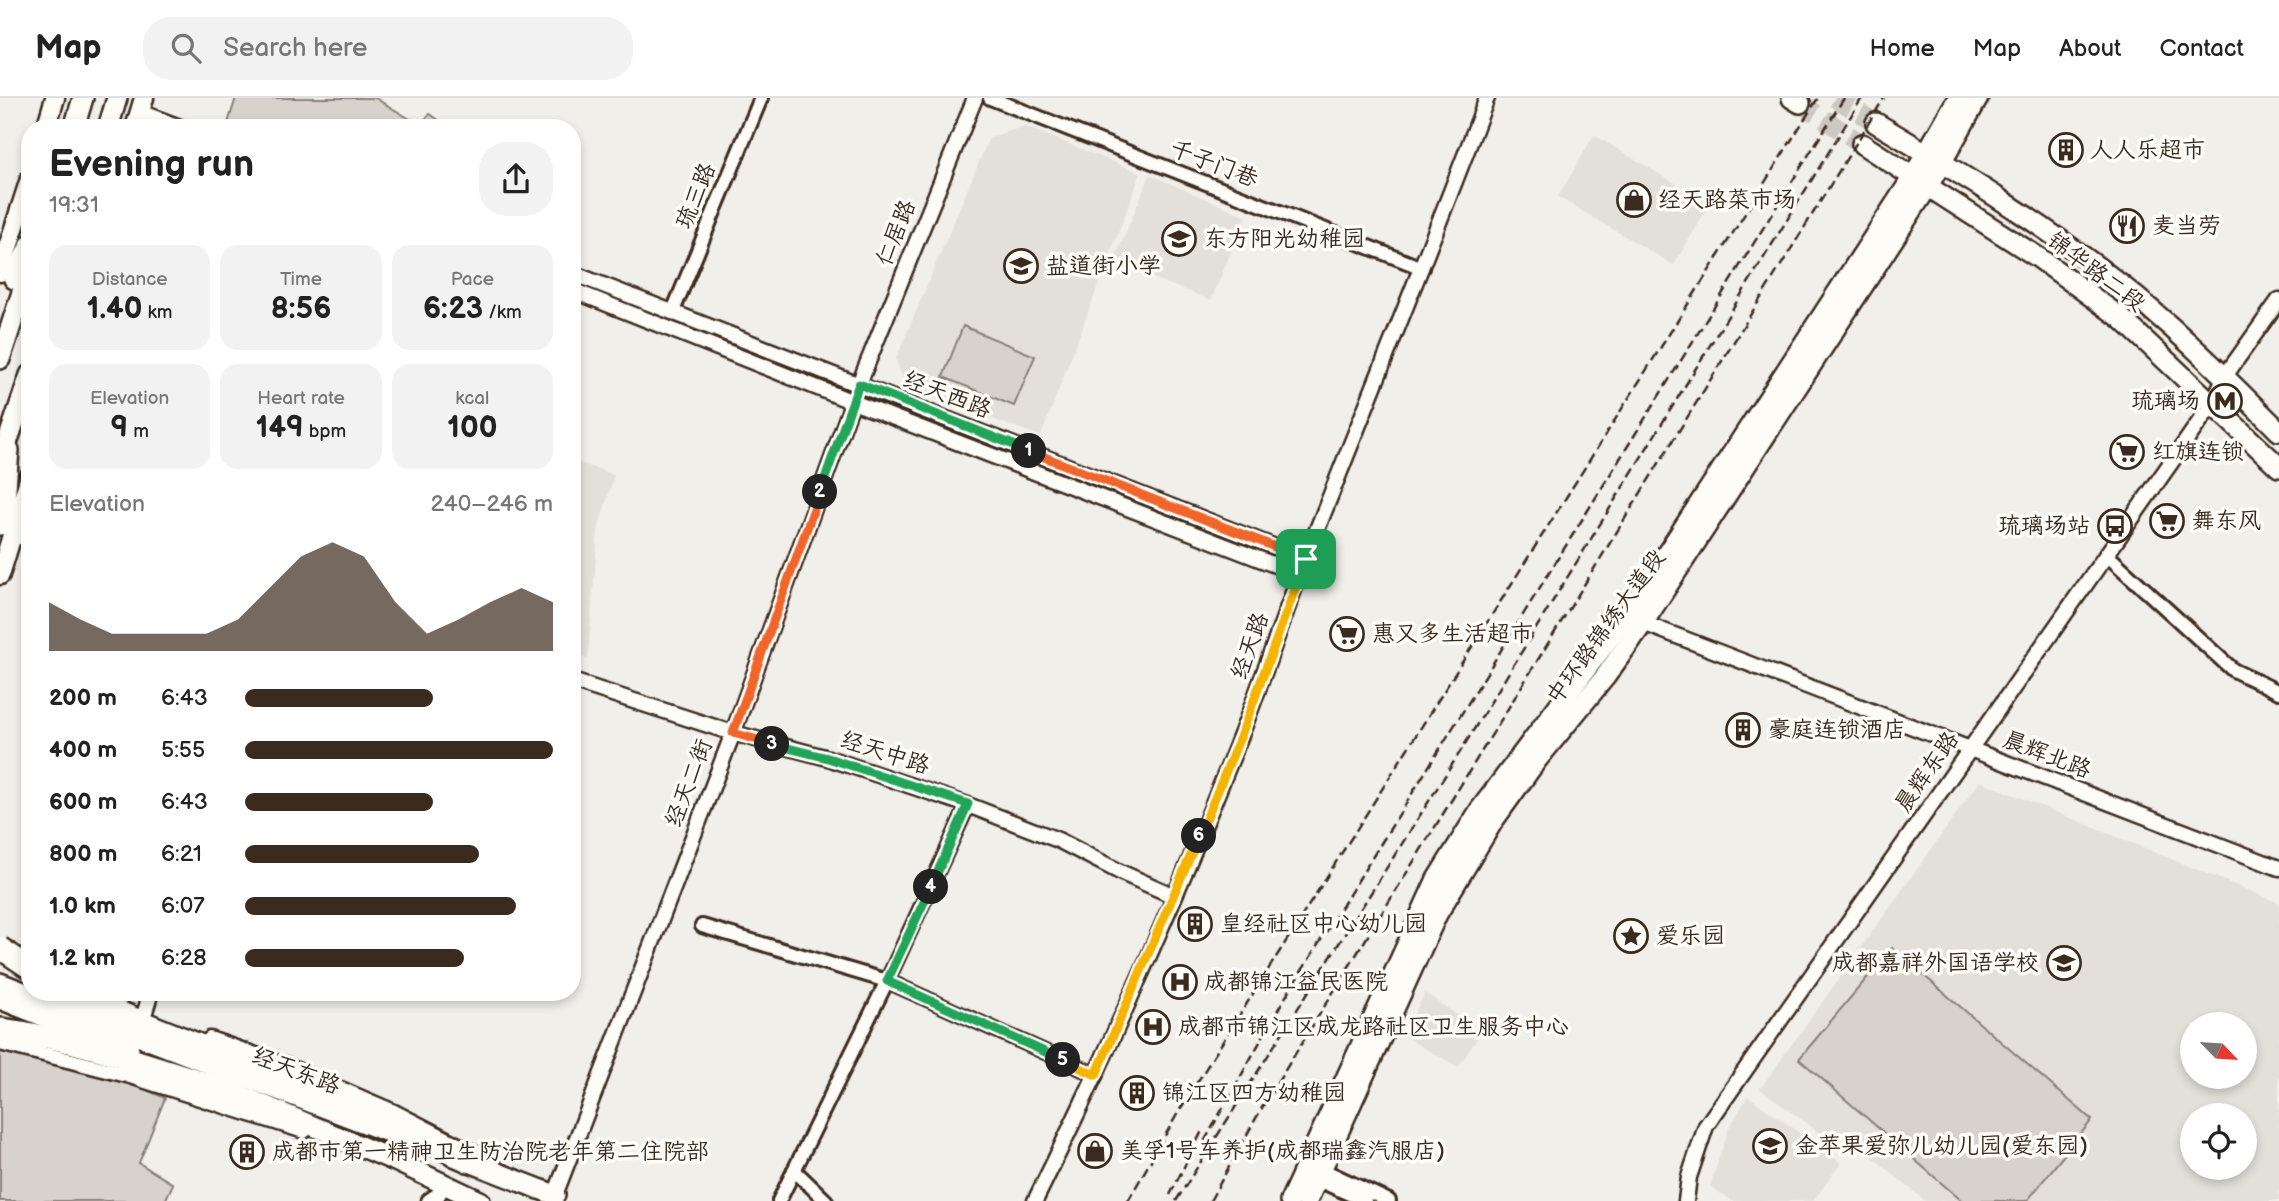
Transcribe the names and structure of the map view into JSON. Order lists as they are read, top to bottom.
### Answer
{
  "streets": {
    "main road": ["锦华路二段", "中环路锦绣大道段", "经天东路"],
    "street": [
      "千子门巷",
      "琉三路",
      "仁居路",
      "经天西路",
      "经天路",
      "经天中路",
      "晨辉北路",
      "晨辉东路",
      "经天二街"
    ]
  },
  "crossings": [
    ["千子门巷", "经天路"],
    ["琉三路", "经天西路"],
    ["仁居路", "经天西路"],
    ["仁居路", "经天二街"],
    ["锦华路二段", "中环路锦绣大道段"],
    ["锦华路二段", "晨辉东路"],
    ["经天西路", "经天路"],
    ["经天西路", "经天二街"],
    ["中环路锦绣大道段", "晨辉北路"],
    ["经天路", "经天中路"],
    ["经天中路", "经天二街"],
    ["晨辉北路", "晨辉东路"],
    ["经天二街", "经天东路"]
  ],
  "places": {
    "building": [
      "人人乐超市",
      "豪庭连锁酒店",
      "皇经社区中心幼儿园",
      "锦江区四方幼稚园",
      "成都市第一精神卫生防治院老年第二住院部"
    ],
    "shop": ["经天路菜市场", "美孚1号车养护(成都瑞鑫汽服店)"],
    "restaurant": ["麦当劳"],
    "school or university": [
      "东方阳光幼稚园",
      "盐道街小学",
      "成都嘉祥外国语学校",
      "金苹果爱弥儿幼儿园(爱东园)"
    ],
    "metro station": ["琉璃场"],
    "supermarket": ["红旗连锁", "舞东风", "惠又多生活超市"],
    "bus stop": ["琉璃场站"],
    "place": ["爱乐园"],
    "hospital": ["成都锦江益民医院", "成都市锦江区成龙路社区卫生服务中心"]
  },
  "north": "bottom right",
  "page": {
    "header": "Map",
    "search": "Search here",
    "nav": [
      "Home",
      "Map",
      "About",
      "Contact"
    ],
    "heading": ["Evening run", "19:31"],
    "stats": [
      ["Distance", "1.40 km"],
      ["Time", "8:56"],
      ["Pace", "6:23 /km"],
      ["Elevation", "9 m"],
      ["Heart rate", "149 bpm"],
      ["kcal", "100"]
    ],
    "pins": [
      "1",
      "2",
      "3",
      "6",
      "4",
      "5"
    ],
    "chart": ["Elevation", "240–246 m"],
    "list": [
      {
        "name": "200 m",
        "note": "6:43"
      },
      {
        "name": "400 m",
        "note": "5:55"
      },
      {
        "name": "600 m",
        "note": "6:43"
      },
      {
        "name": "800 m",
        "note": "6:21"
      },
      {
        "name": "1.0 km",
        "note": "6:07"
      },
      {
        "name": "1.2 km",
        "note": "6:28"
      }
    ]
  }
}
